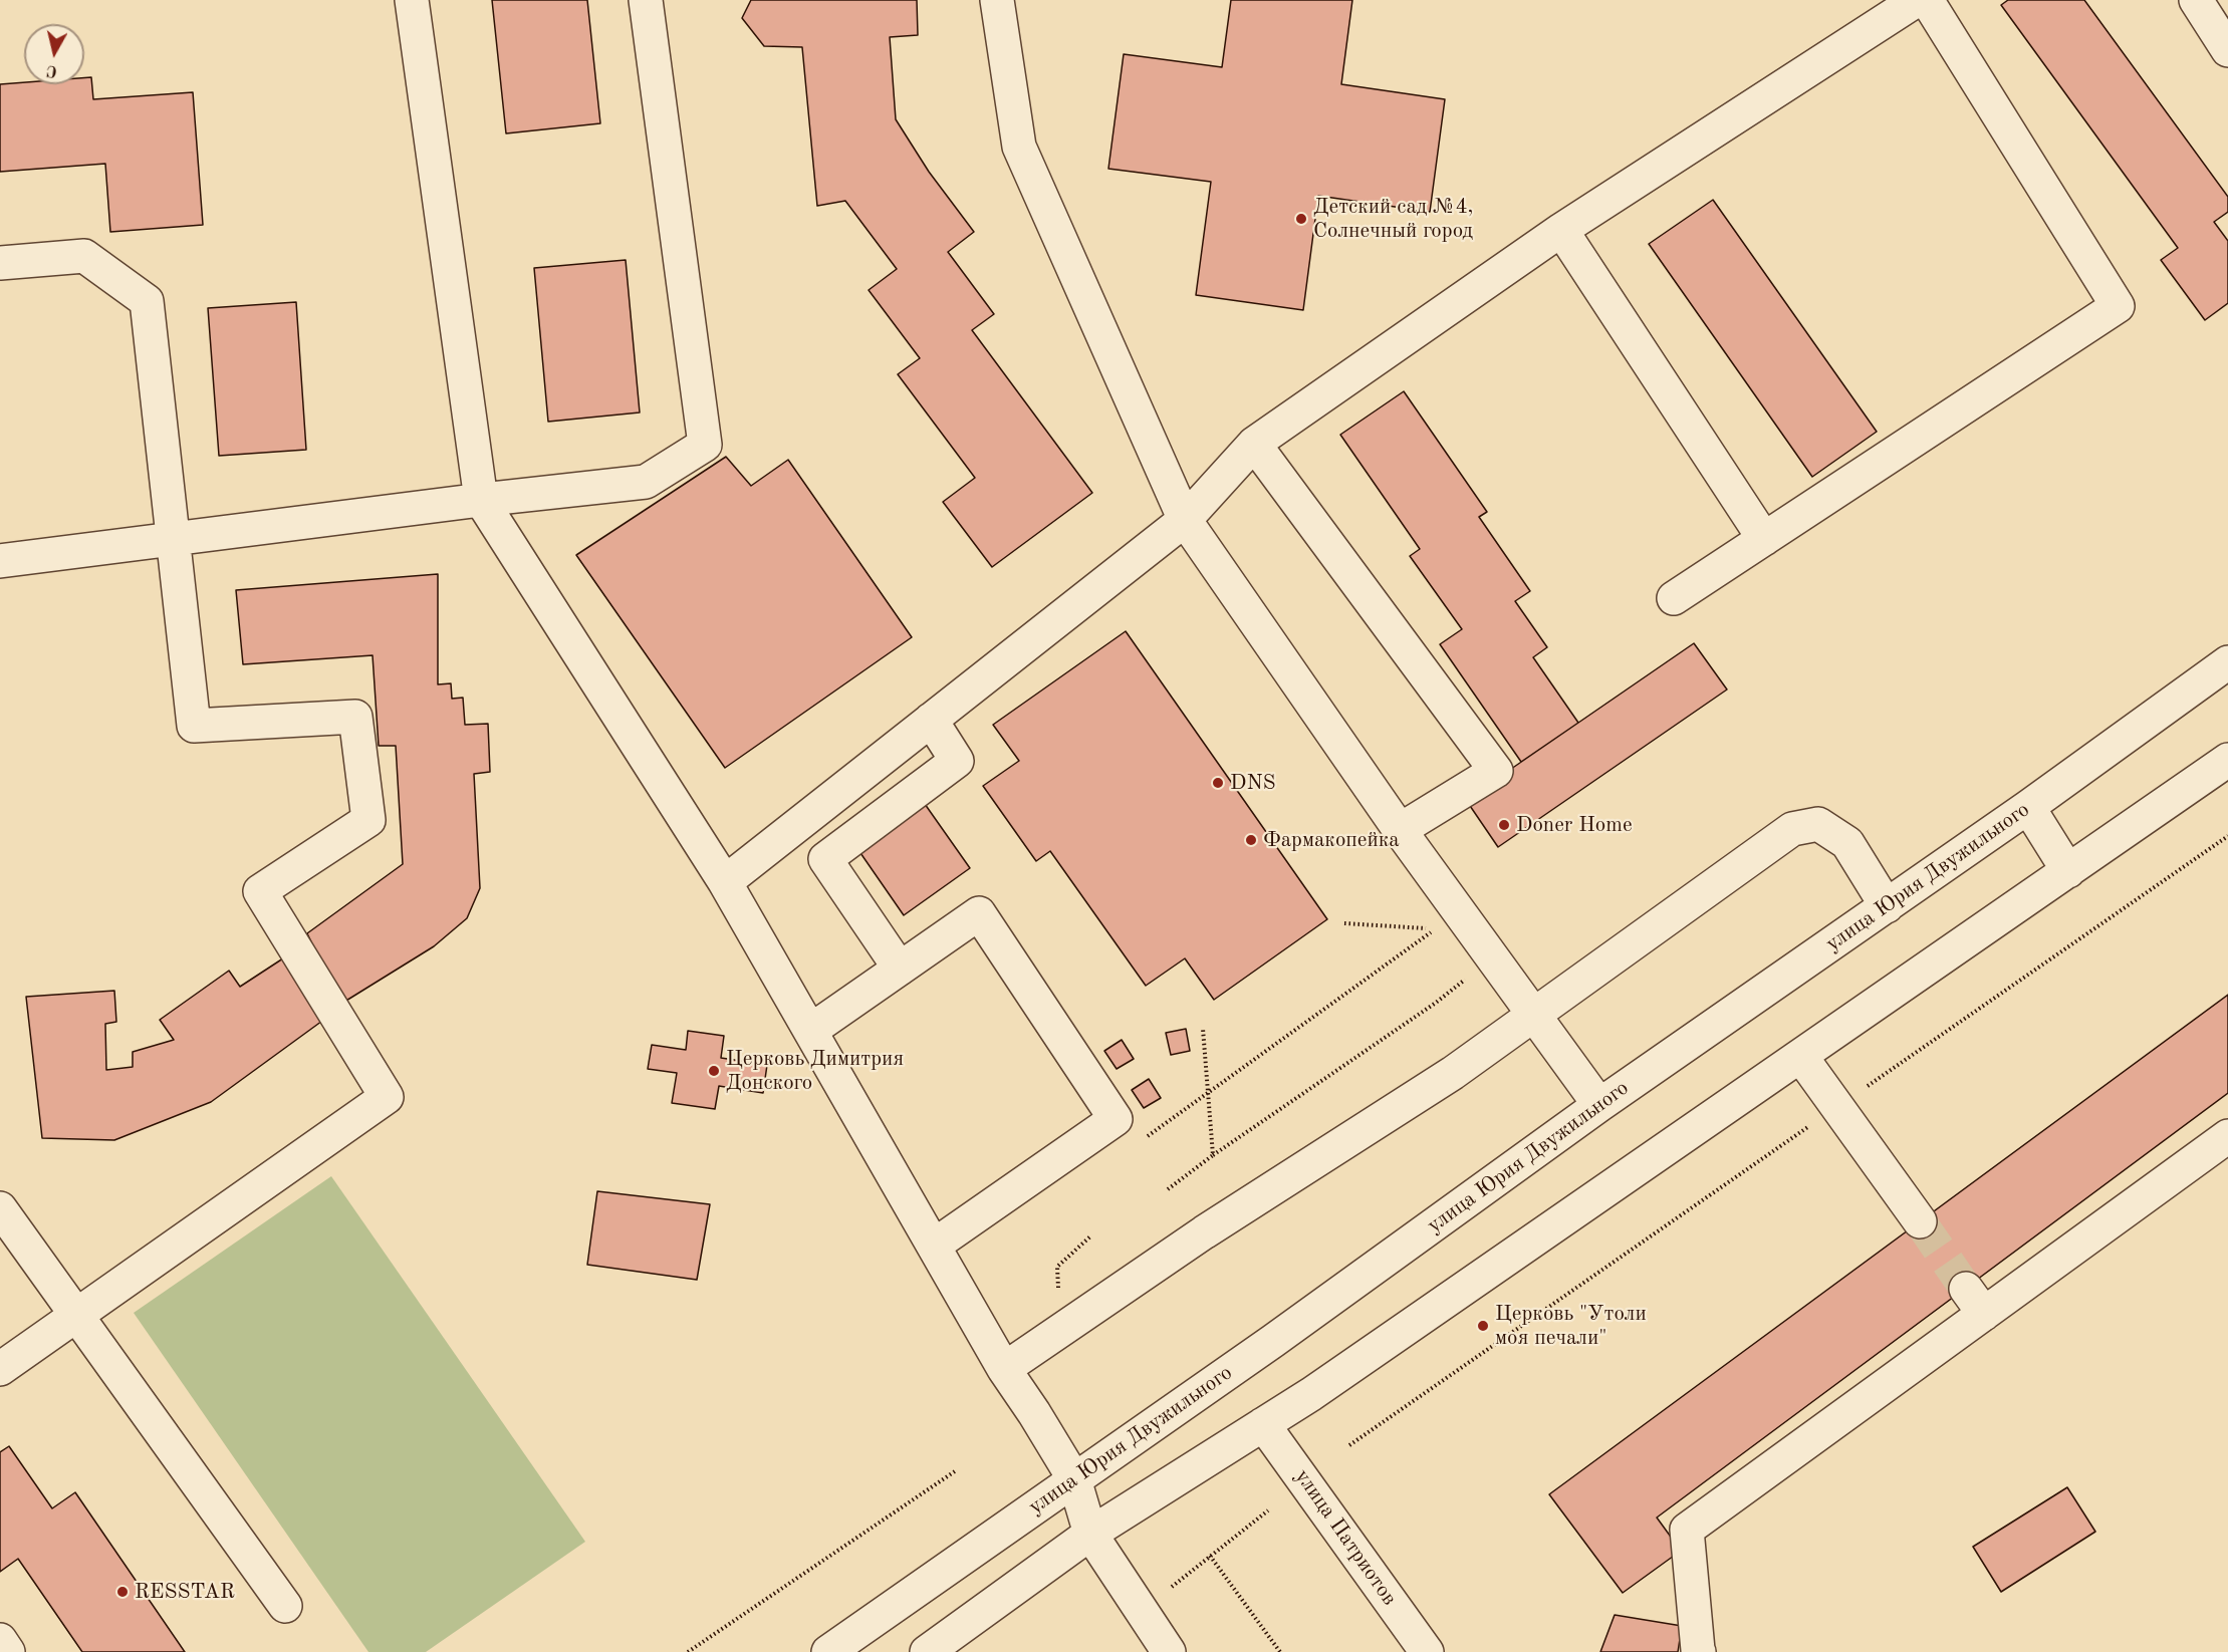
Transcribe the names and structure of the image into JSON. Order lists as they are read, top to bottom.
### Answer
{
  "streets": {
    "street": ["улица Юрия Двужильного", "улица Патриотов"]
  },
  "places": [
    "Детский сад №4, Солнечный город",
    "DNS",
    "Doner Home",
    "Фармакопейка",
    "Церковь Димитрия Донского",
    "Церковь \"Утоли моя печали\"",
    "RESSTAR"
  ],
  "north": "bottom"
}
